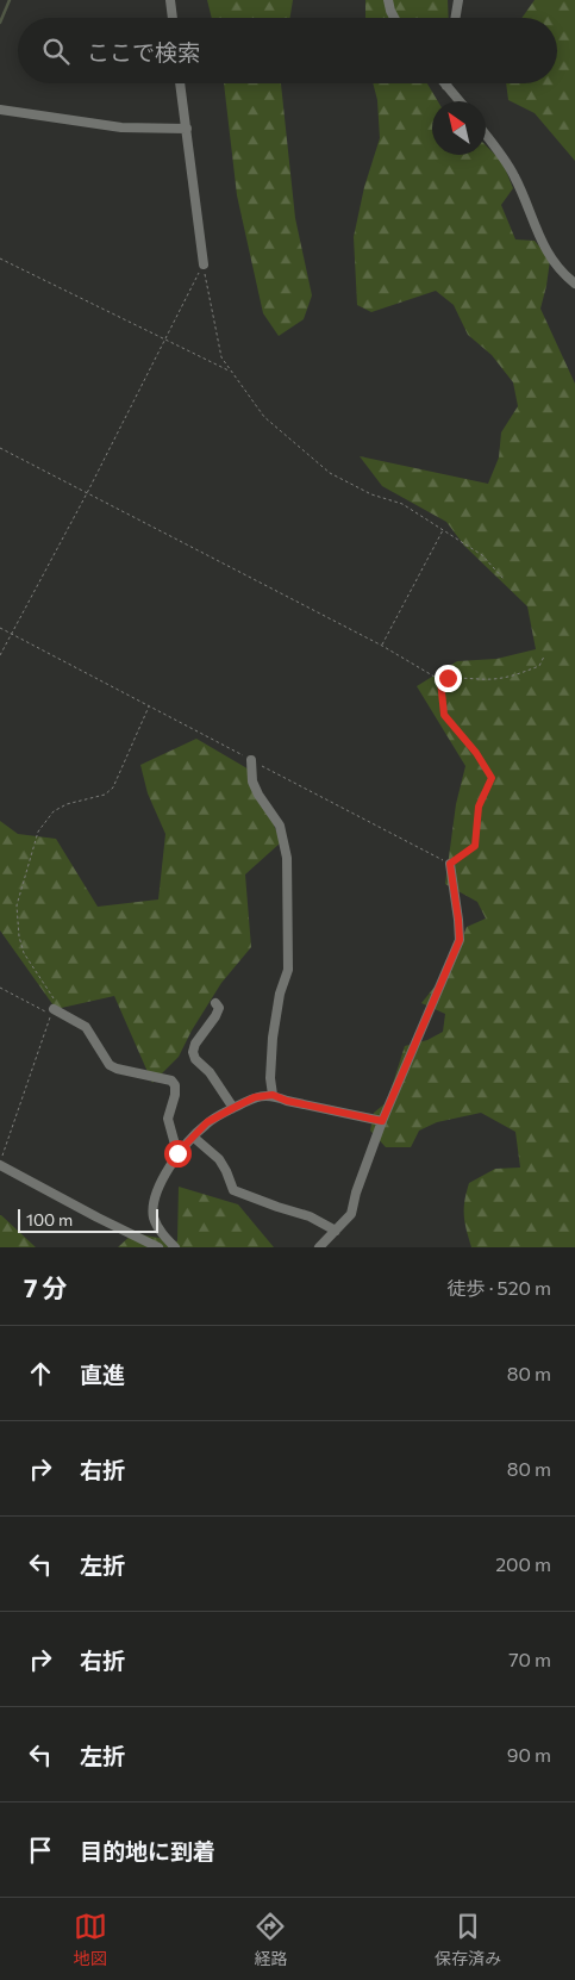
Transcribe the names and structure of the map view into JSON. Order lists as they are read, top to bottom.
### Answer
{
  "scale_bar": "100 m",
  "north": "top left",
  "page": {
    "search": "ここで検索",
    "scale": "100 m",
    "heading": ["7 分", "徒歩 · 520 m"],
    "list": [
      ["直進", "80 m"],
      ["右折", "80 m"],
      ["左折", "200 m"],
      ["右折", "70 m"],
      ["左折", "90 m"],
      "目的地に到着"
    ],
    "nav": ["地図", "経路", "保存済み"]
  }
}
